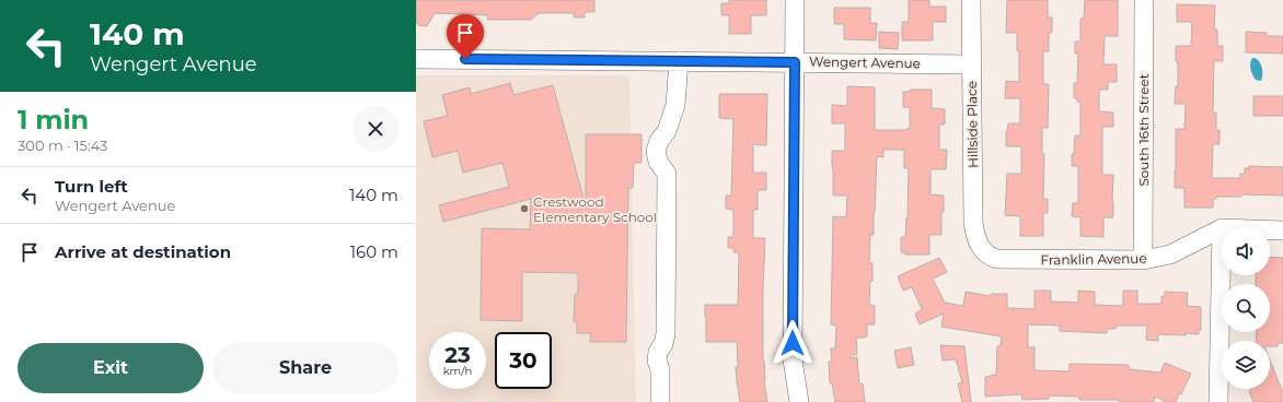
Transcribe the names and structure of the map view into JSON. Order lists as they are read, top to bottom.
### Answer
{
  "streets": {
    "street": [
      "Wengert Avenue",
      "Hillside Place",
      "South 16th Street",
      "Franklin Avenue"
    ]
  },
  "crossings": [
    ["Wengert Avenue", "Hillside Place"],
    ["Hillside Place", "Franklin Avenue"],
    ["South 16th Street", "Franklin Avenue"]
  ],
  "places": ["Crestwood Elementary School"],
  "page": {
    "turn": ["140 m", "Wengert Avenue"],
    "heading": ["1 min", "300 m · 15:43"],
    "list": [
      {
        "name": "Turn left",
        "note": "Wengert Avenue",
        "value": "140 m"
      },
      {
        "name": "Arrive at destination",
        "value": "160 m"
      }
    ],
    "speed": "23 km/h",
    "limit": "30",
    "buttons": ["Exit", "Share"]
  }
}
